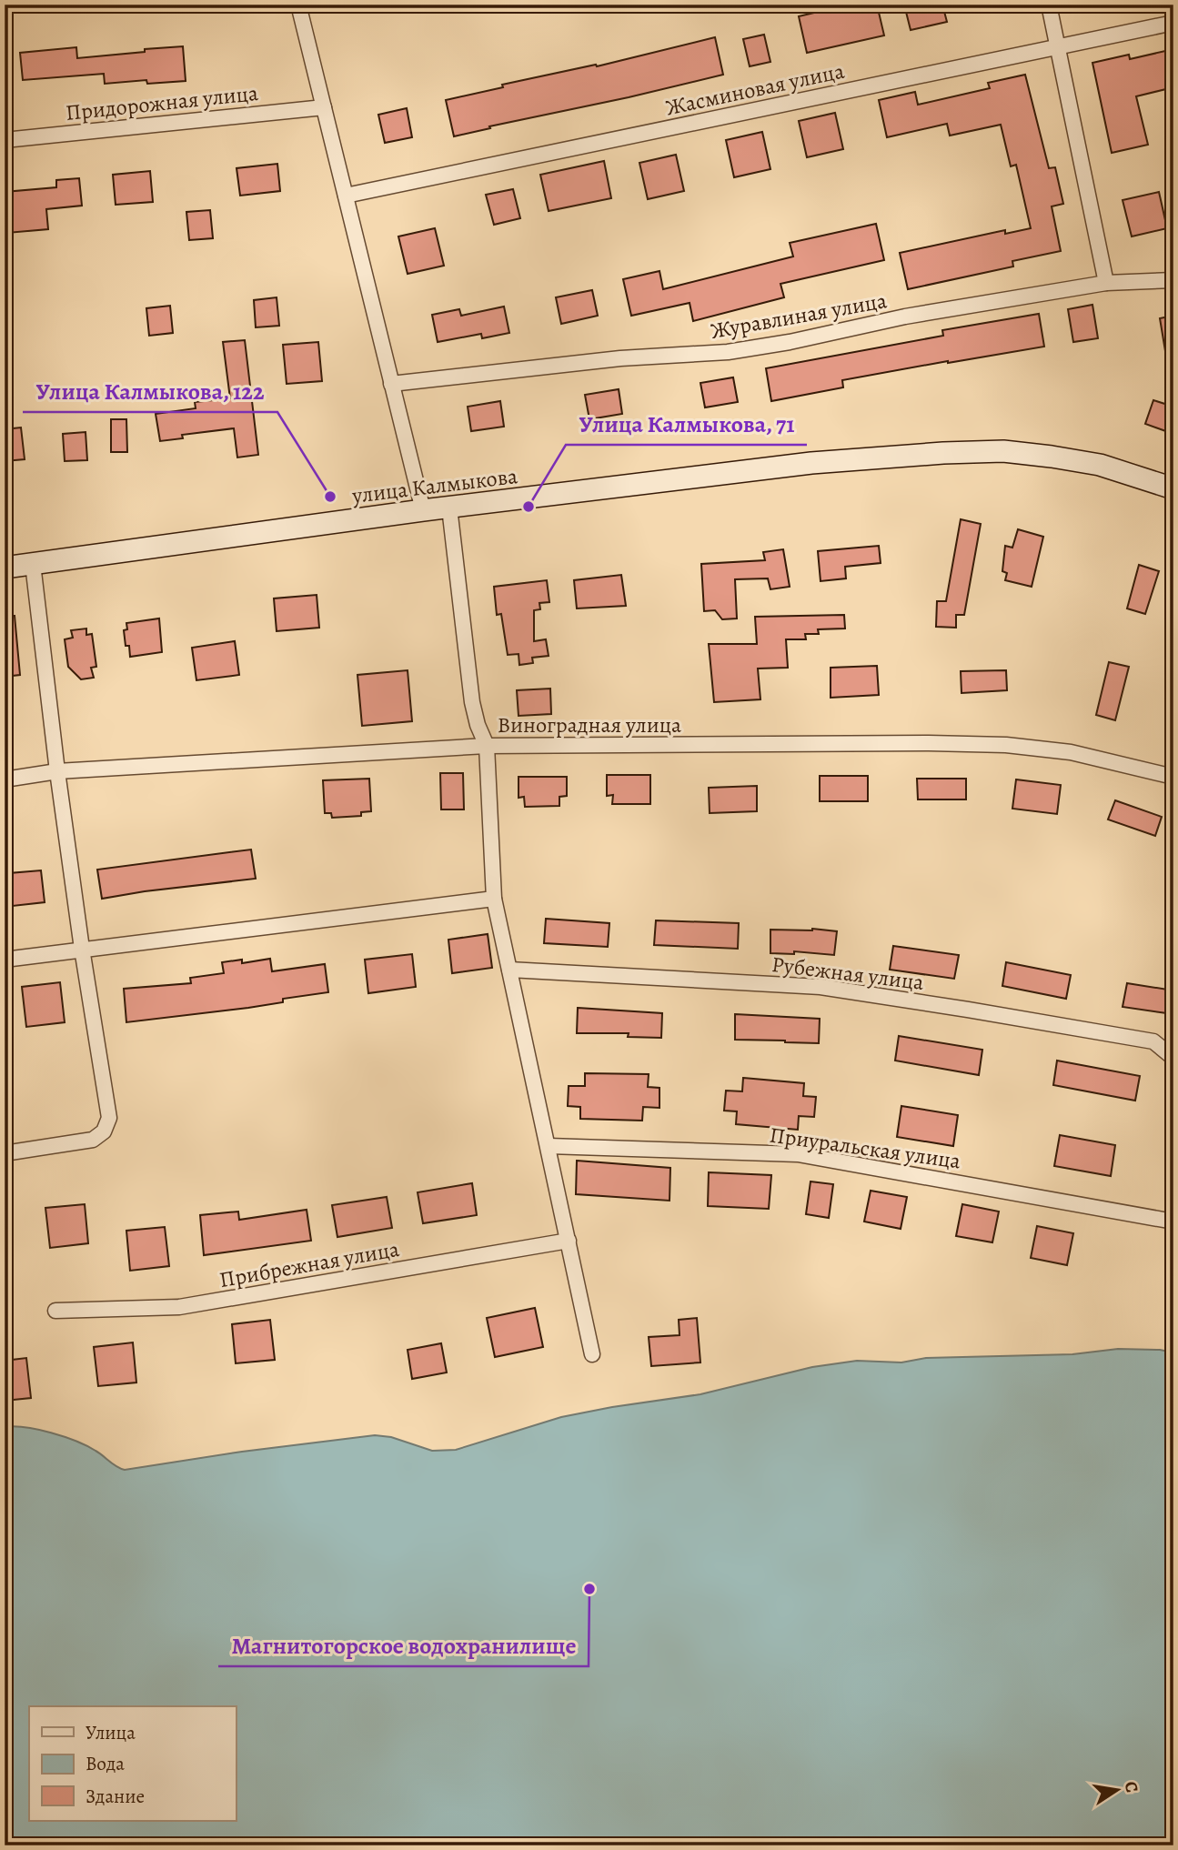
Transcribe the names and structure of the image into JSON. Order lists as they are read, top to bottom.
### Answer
{
  "streets": {
    "main road": ["улица Калмыкова"],
    "street": [
      "Жасминовая улица",
      "Придорожная улица",
      "Журавлиная улица",
      "Виноградная улица",
      "Рубежная улица",
      "Приуральская улица",
      "Прибрежная улица"
    ]
  },
  "places": ["Улица Калмыкова, 122", "Улица Калмыкова, 71", "Магнитогорское водохранилище"],
  "legend": ["Улица", "Вода", "Здание"],
  "north": "right"
}
